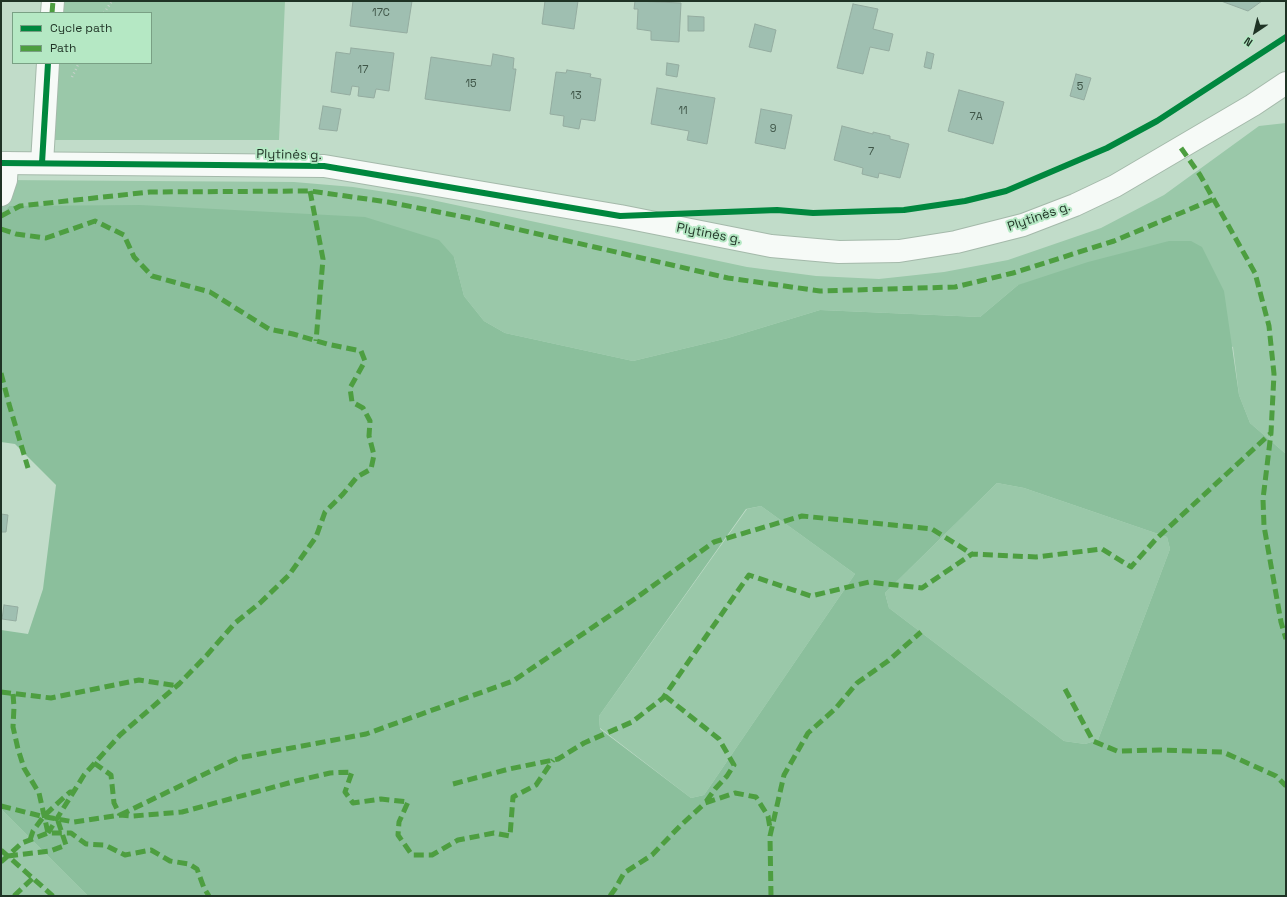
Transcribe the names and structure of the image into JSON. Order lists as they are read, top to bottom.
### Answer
{
  "streets": {
    "main road": ["Plytinės g."]
  },
  "house_numbers": [
    "17C",
    "17",
    "15",
    "5",
    "13",
    "11",
    "7A",
    "9",
    "7"
  ],
  "legend": ["Cycle path", "Path"],
  "north": "bottom left"
}
